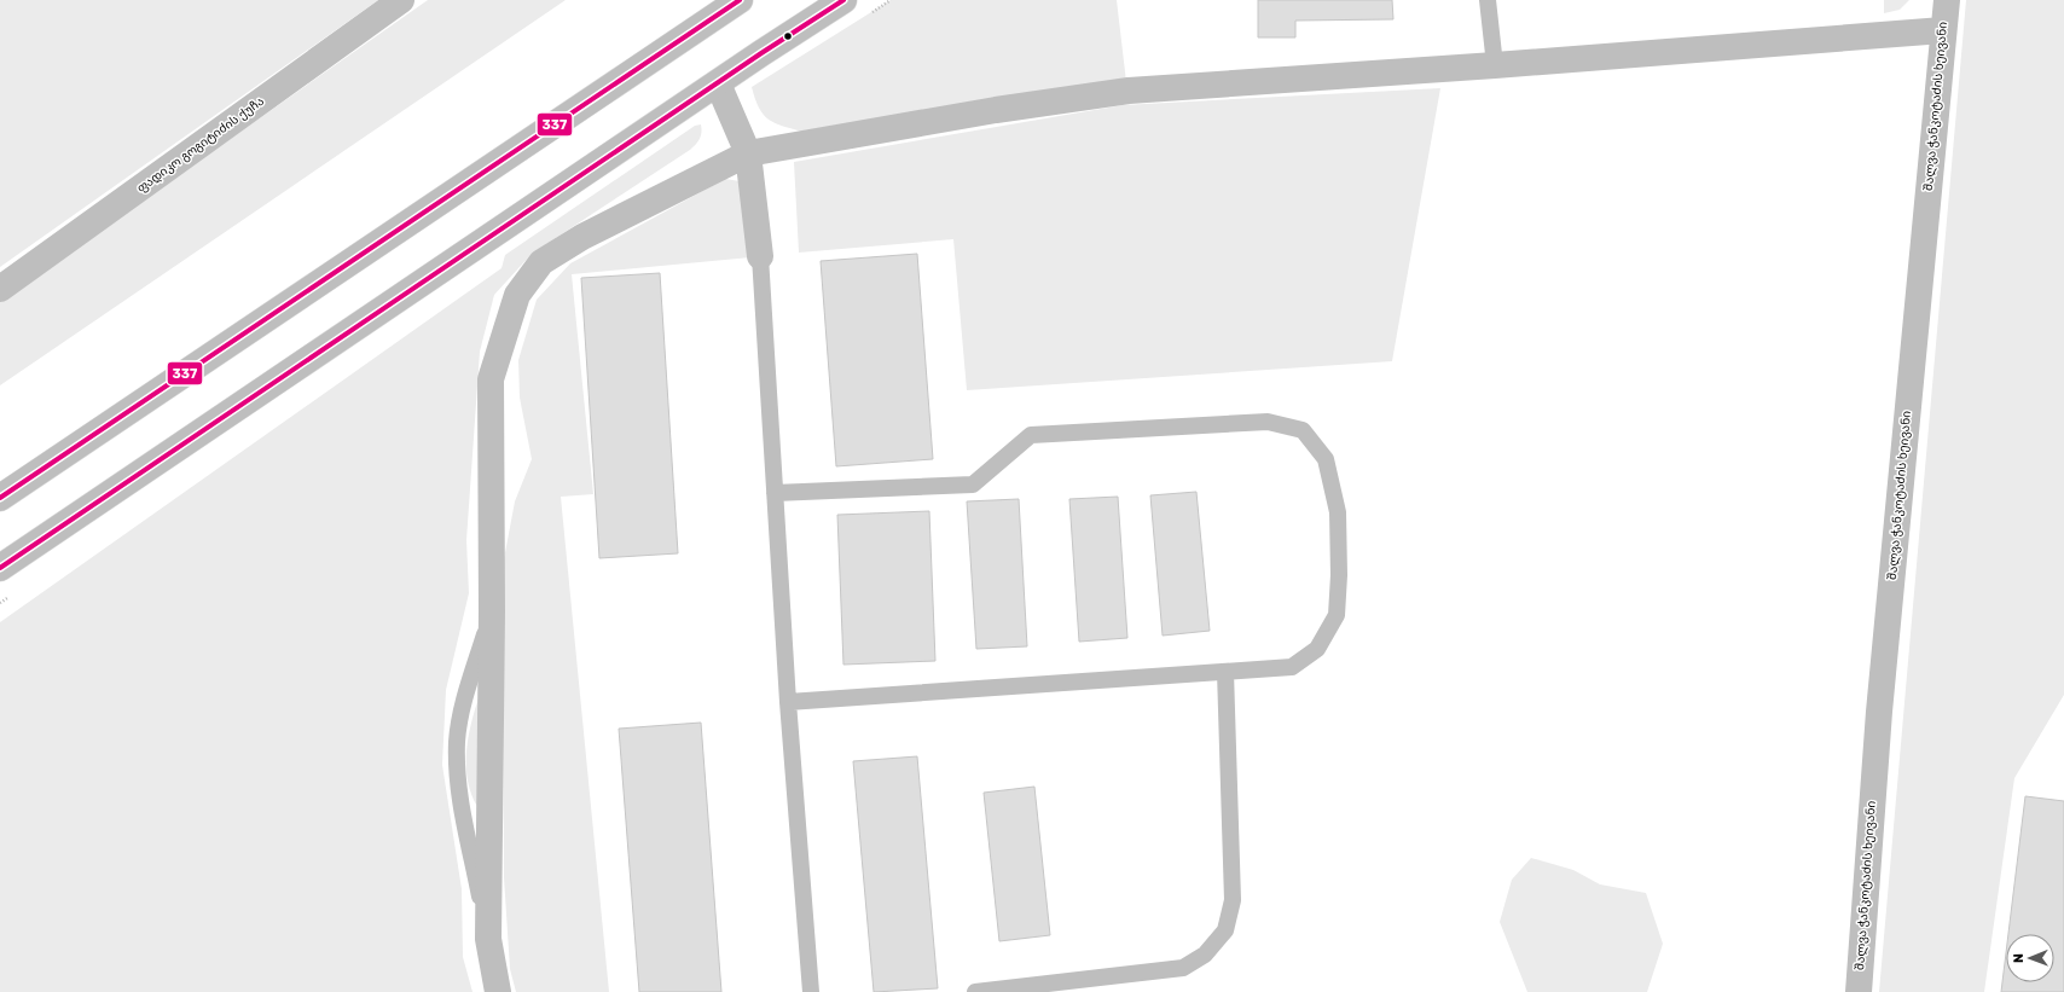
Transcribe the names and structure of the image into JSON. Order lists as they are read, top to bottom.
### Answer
{
  "streets": {
    "street": ["შალვა ჭანკოტაძის ხეივანი", "ფადიკო გოგიტიძის ქუჩა"]
  },
  "lines": ["transit line 337"],
  "north": "left"
}
